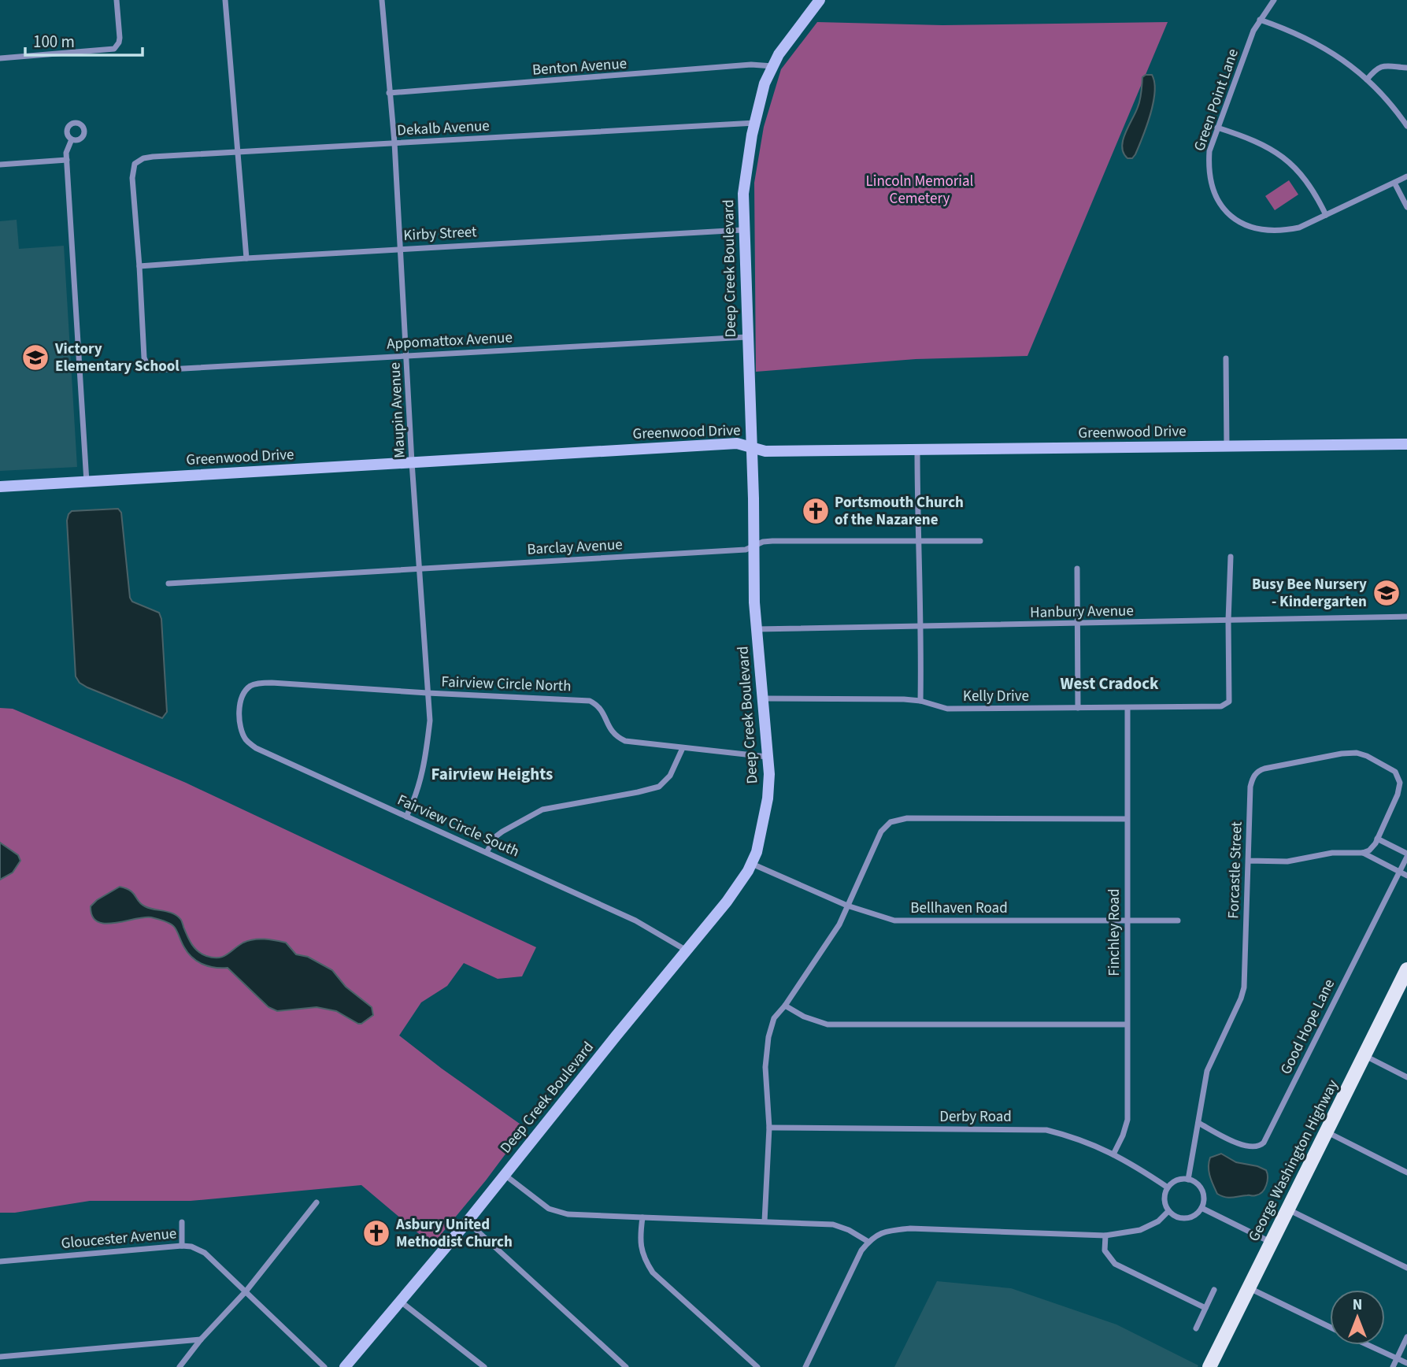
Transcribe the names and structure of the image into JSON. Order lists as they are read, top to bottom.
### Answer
{
  "streets": {
    "main road": ["George Washington Highway"],
    "street": [
      "Benton Avenue",
      "Green Point Lane",
      "Dekalb Avenue",
      "Kirby Street",
      "Deep Creek Boulevard",
      "Appomattox Avenue",
      "Maupin Avenue",
      "Greenwood Drive",
      "Barclay Avenue",
      "Hanbury Avenue",
      "Fairview Circle North",
      "Kelly Drive",
      "Fairview Circle South",
      "Forcastle Street",
      "Bellhaven Road",
      "Finchley Road",
      "Good Hope Lane",
      "Derby Road",
      "Gloucester Avenue"
    ]
  },
  "crossings": [
    ["Benton Avenue", "Deep Creek Boulevard"],
    ["Benton Avenue", "Maupin Avenue"],
    ["Dekalb Avenue", "Kirby Street"],
    ["Dekalb Avenue", "Deep Creek Boulevard"],
    ["Dekalb Avenue", "Appomattox Avenue"],
    ["Dekalb Avenue", "Maupin Avenue"],
    ["Kirby Street", "Deep Creek Boulevard"],
    ["Kirby Street", "Appomattox Avenue"],
    ["Kirby Street", "Maupin Avenue"],
    ["Deep Creek Boulevard", "Appomattox Avenue"],
    ["Deep Creek Boulevard", "Greenwood Drive"],
    ["Deep Creek Boulevard", "Barclay Avenue"],
    ["Deep Creek Boulevard", "Hanbury Avenue"],
    ["Deep Creek Boulevard", "Fairview Circle North"],
    ["Deep Creek Boulevard", "Kelly Drive"],
    ["Deep Creek Boulevard", "Fairview Circle South"],
    ["Deep Creek Boulevard", "Bellhaven Road"],
    ["Appomattox Avenue", "Maupin Avenue"],
    ["Maupin Avenue", "Greenwood Drive"],
    ["Maupin Avenue", "Barclay Avenue"],
    ["Maupin Avenue", "Fairview Circle North"],
    ["Maupin Avenue", "Fairview Circle South"],
    ["Hanbury Avenue", "Kelly Drive"],
    ["Fairview Circle North", "Fairview Circle South"],
    ["Kelly Drive", "Finchley Road"],
    ["Forcastle Street", "Good Hope Lane"],
    ["Forcastle Street", "Derby Road"],
    ["Bellhaven Road", "Finchley Road"],
    ["Finchley Road", "Derby Road"]
  ],
  "districts": ["West Cradock", "Fairview Heights"],
  "parks": ["Lincoln Memorial Cemetery"],
  "places": {
    "school or university": ["Victory Elementary School", "Busy Bee Nursery - Kindergarten"],
    "church": ["Portsmouth Church of the Nazarene", "Asbury United Methodist Church"]
  },
  "scale_bar": "100 m",
  "north": "top"
}
